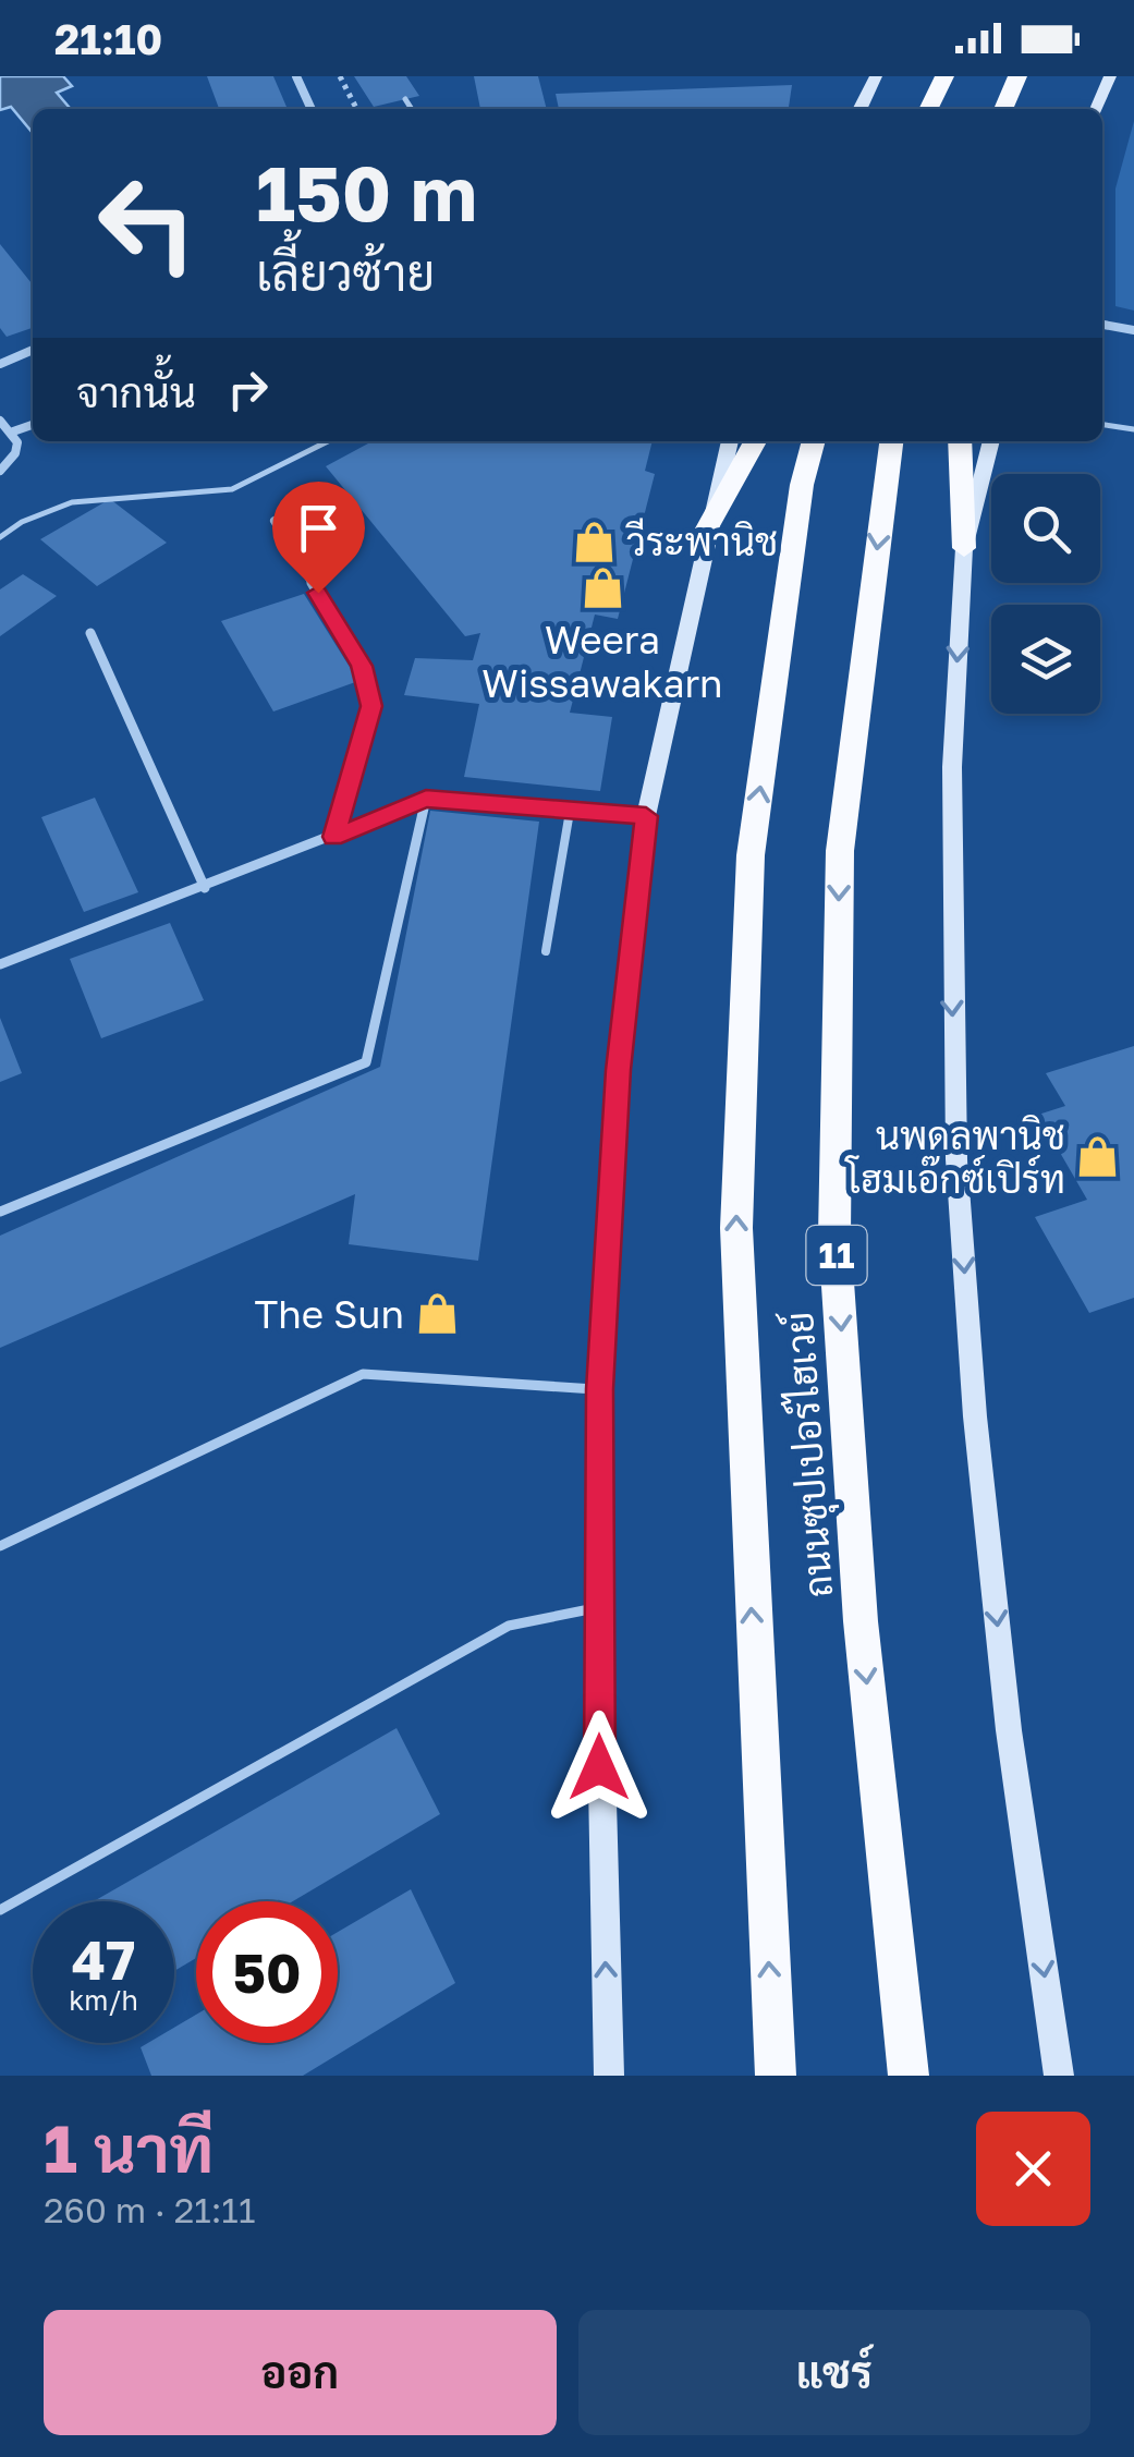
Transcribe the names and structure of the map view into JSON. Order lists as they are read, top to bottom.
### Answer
{
  "streets": {
    "highway": ["11", "ถนนซุปเปอร์ไฮเวย์"]
  },
  "places": {
    "shop": [
      "วีระพานิช",
      "Weera Wissawakarn",
      "นพดลพานิช โฮมเอ๊กซ์เปิร์ท",
      "The Sun"
    ]
  },
  "page": {
    "status": "21:10",
    "turn": ["150 m", "เลี้ยวซ้าย"],
    "then": "จากนั้น",
    "speed": "47 km/h",
    "limit": "50",
    "heading": ["1 นาที", "260 m · 21:11"],
    "buttons": ["ออก", "แชร์"]
  }
}
